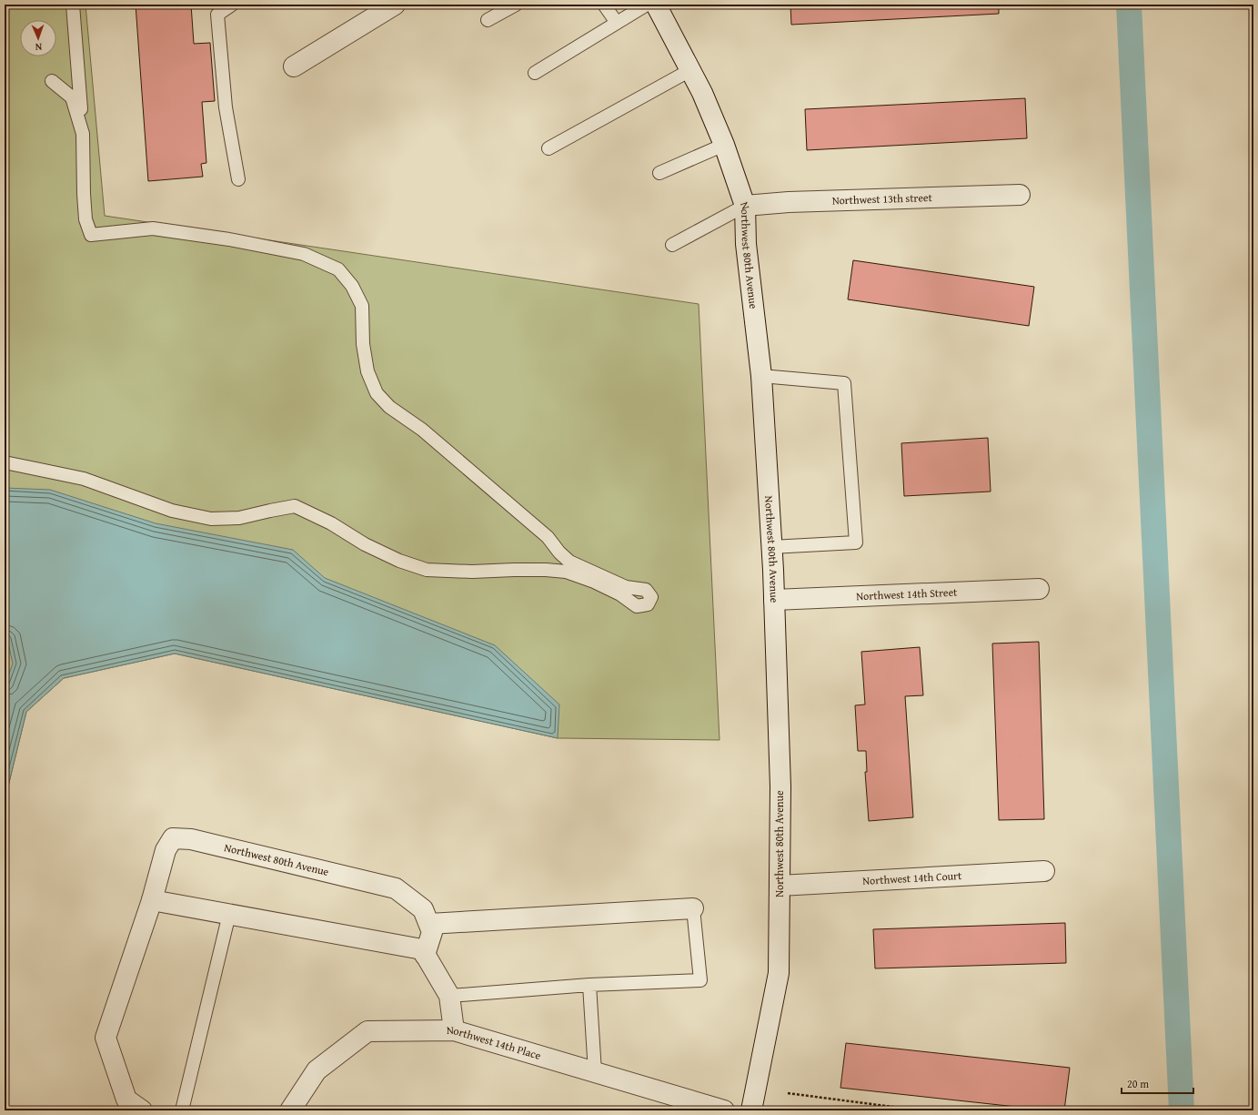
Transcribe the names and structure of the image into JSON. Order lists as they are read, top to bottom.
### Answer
{
  "streets": {
    "street": [
      "Northwest 13th street",
      "Northwest 80th Avenue",
      "Northwest 14th Street",
      "Northwest 14th Court",
      "Northwest 14th Place"
    ]
  },
  "crossings": [
    ["Northwest 13th street", "Northwest 80th Avenue"],
    ["Northwest 80th Avenue", "Northwest 14th Street"],
    ["Northwest 80th Avenue", "Northwest 14th Court"]
  ],
  "scale_bar": "20 m",
  "north": "bottom"
}
